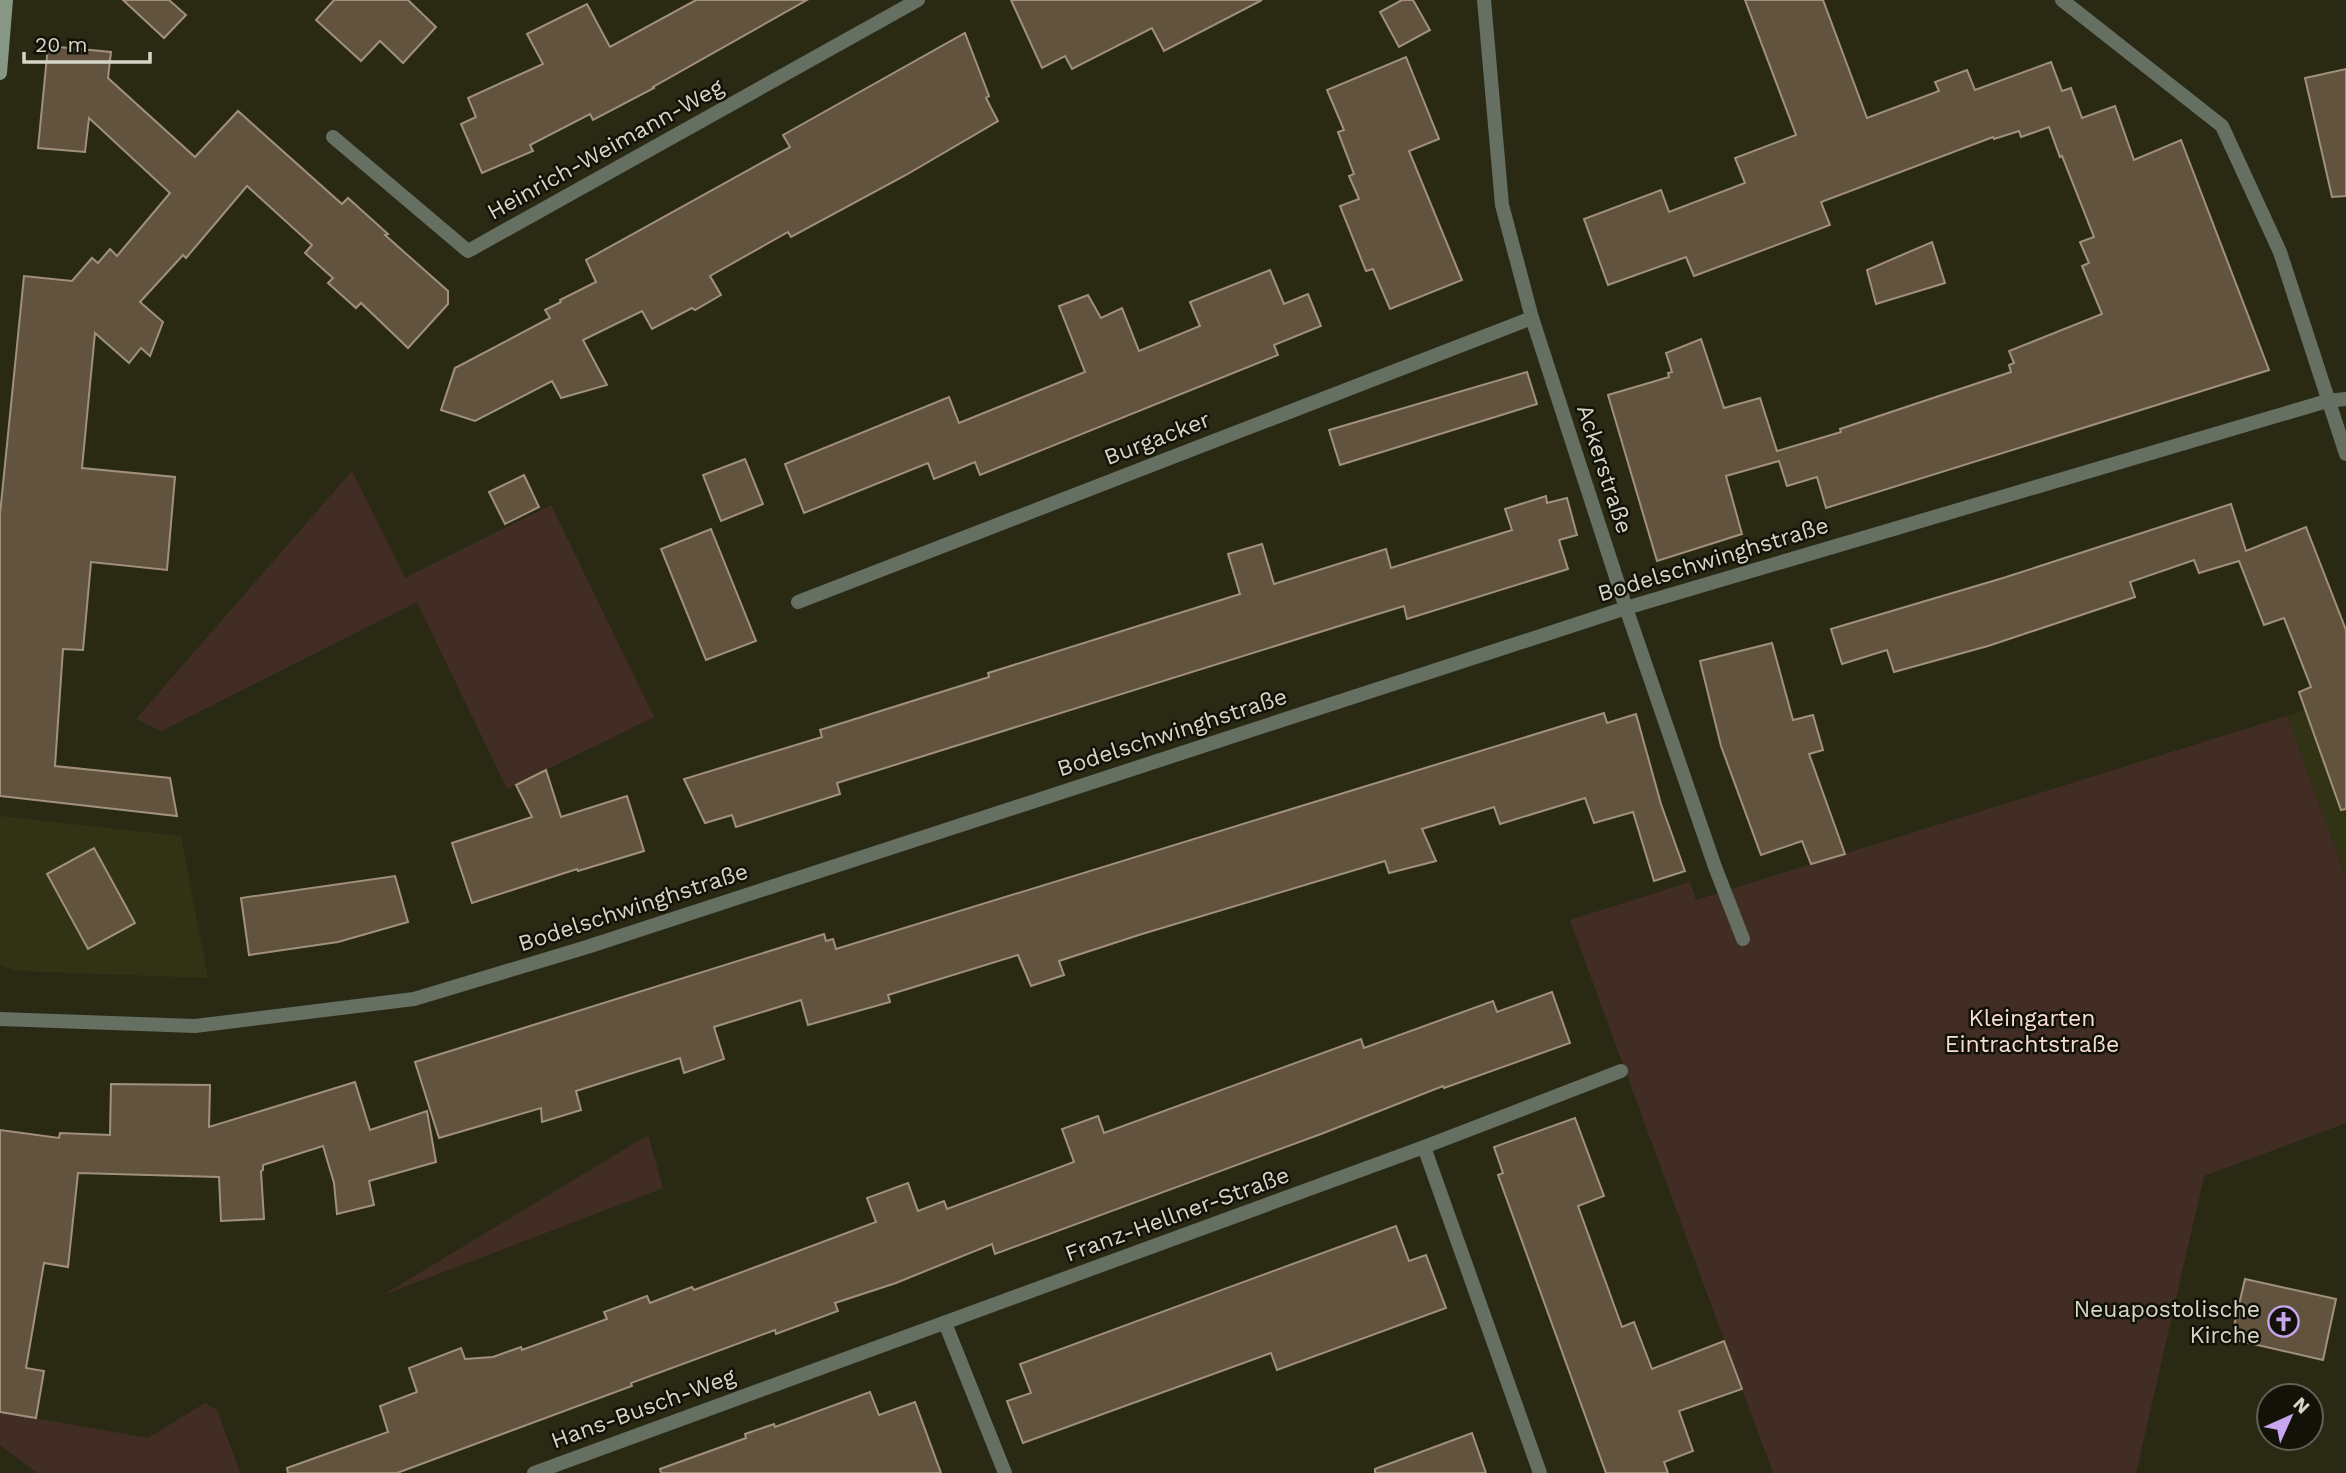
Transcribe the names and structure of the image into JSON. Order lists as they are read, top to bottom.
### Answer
{
  "streets": {
    "street": [
      "Heinrich-Weimann-Weg",
      "Burgacker",
      "Ackerstraße",
      "Bodelschwinghstraße",
      "Franz-Hellner-Straße",
      "Hans-Busch-Weg"
    ]
  },
  "crossings": [
    ["Burgacker", "Ackerstraße"],
    ["Ackerstraße", "Bodelschwinghstraße"],
    ["Franz-Hellner-Straße", "Hans-Busch-Weg"]
  ],
  "parks": ["Kleingarten Eintrachtstraße"],
  "places": {
    "church": ["Neuapostolische Kirche"]
  },
  "scale_bar": "20 m",
  "north": "top right"
}
